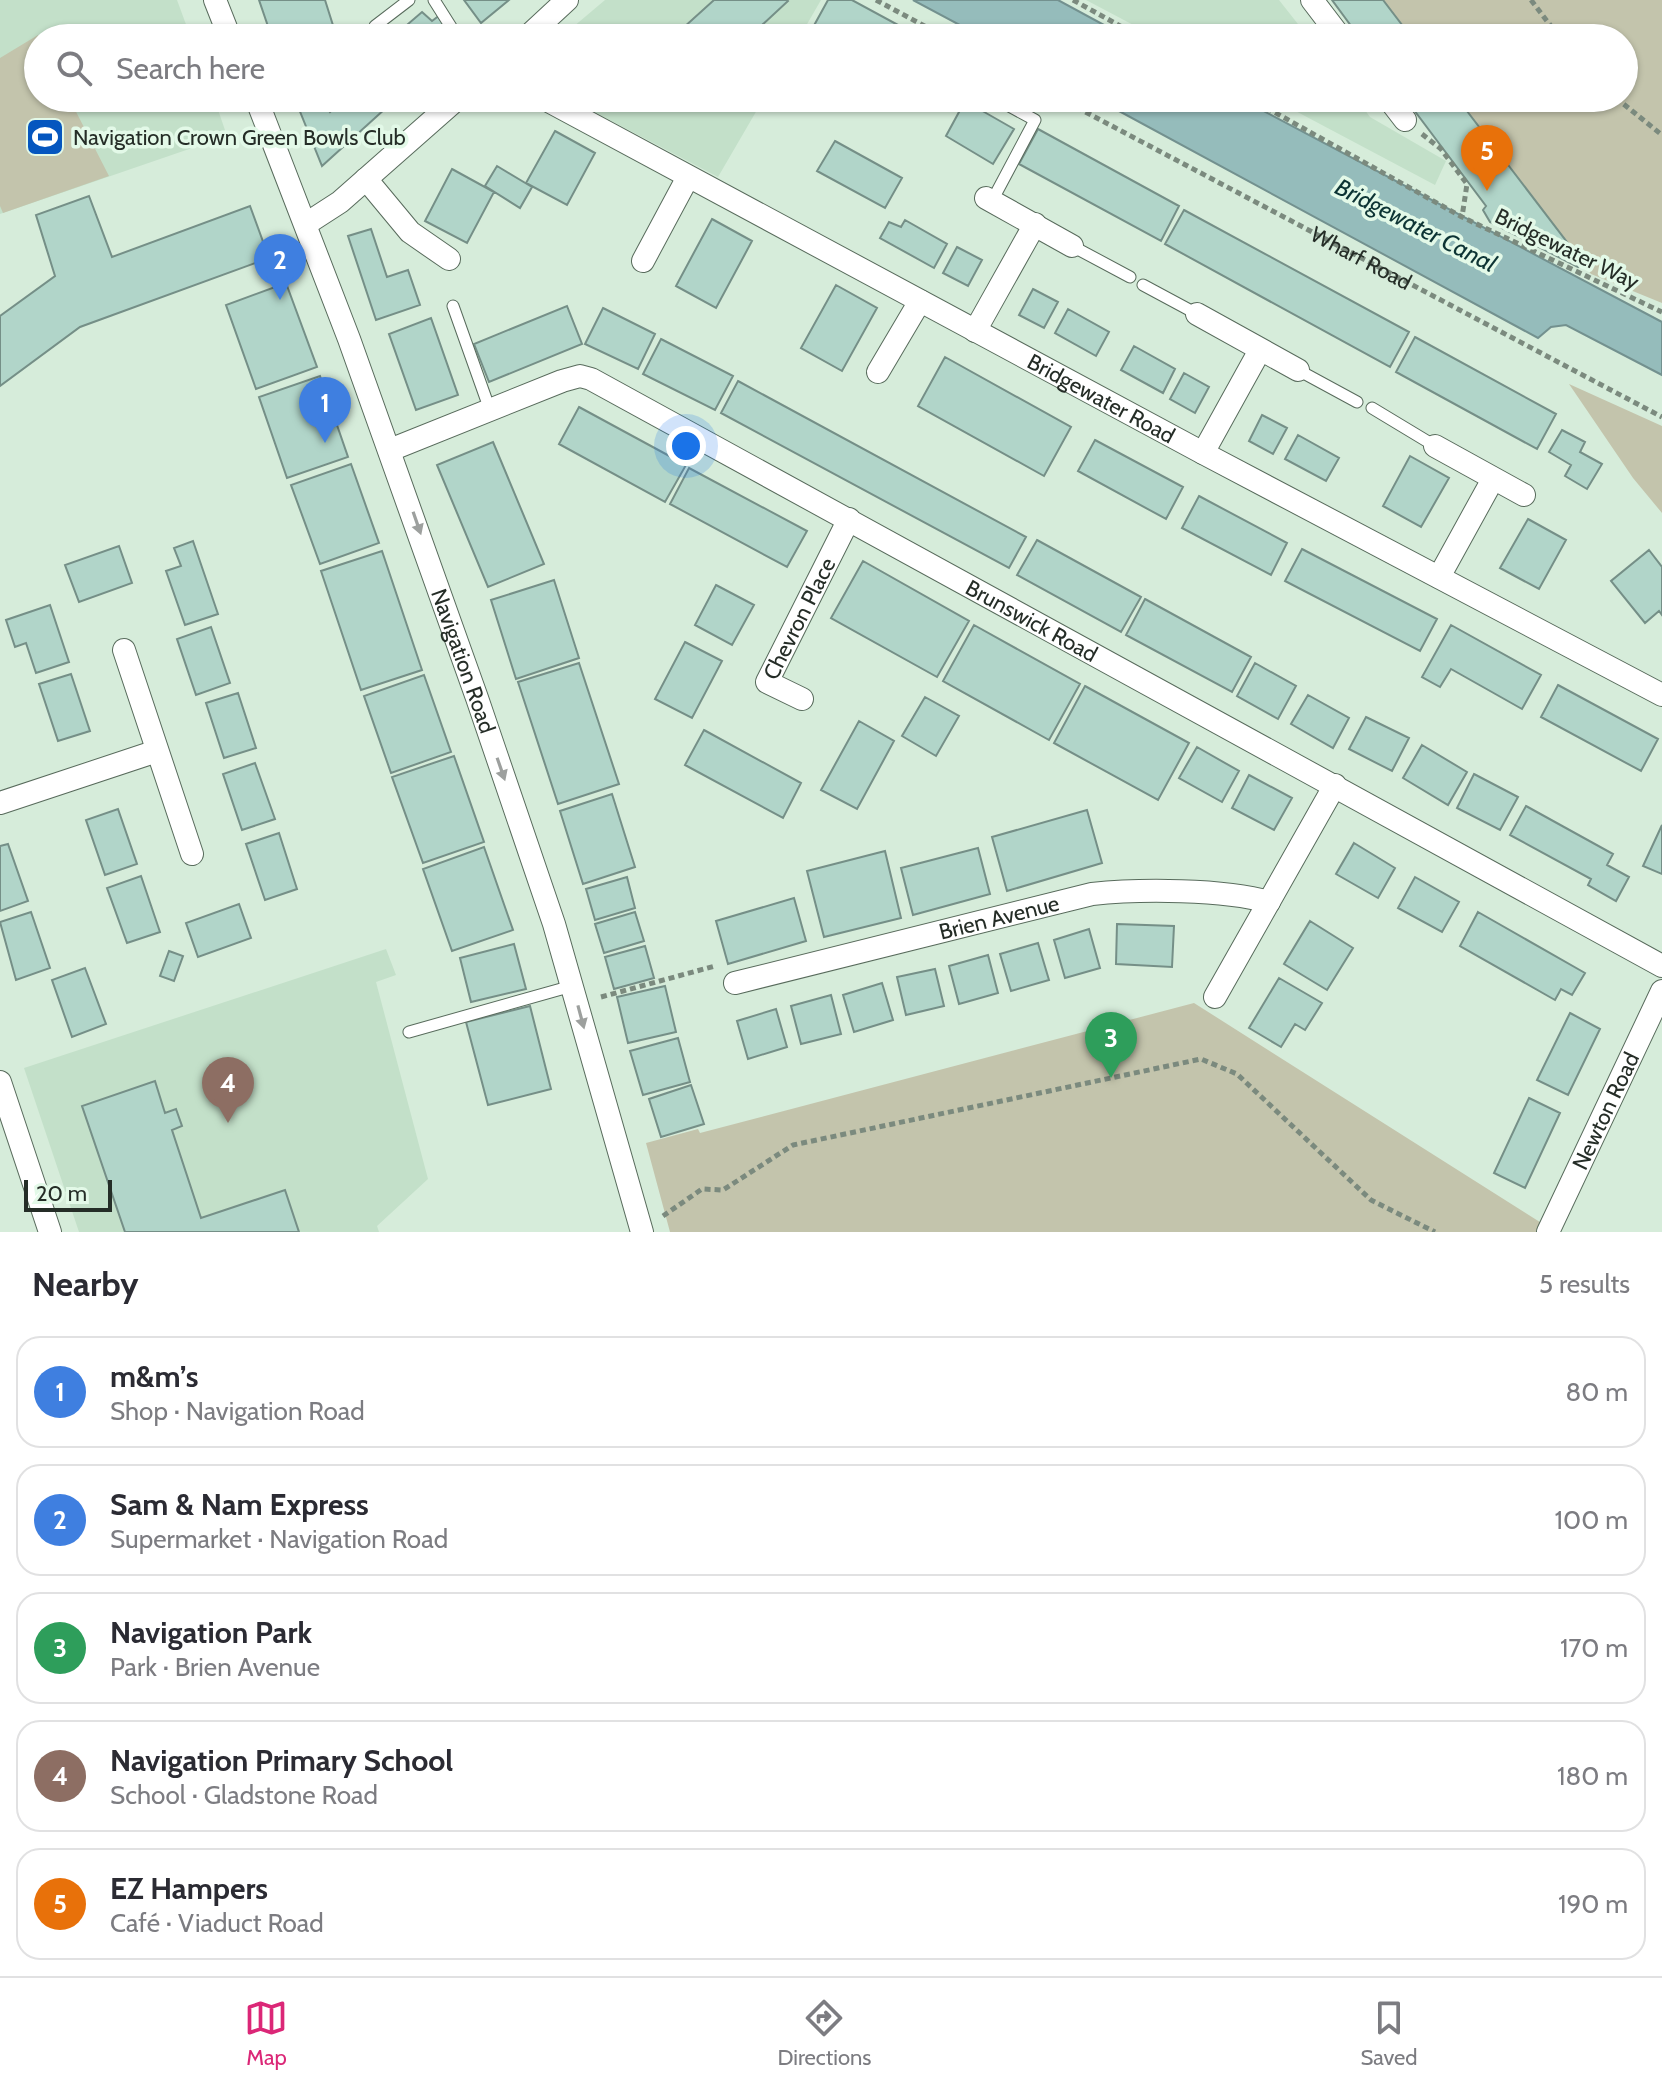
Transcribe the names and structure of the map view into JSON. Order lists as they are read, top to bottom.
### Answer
{
  "streets": {
    "street": [
      "Bridgewater Road",
      "Chevron Place",
      "Brunswick Road",
      "Navigation Road",
      "Brien Avenue",
      "Newton Road"
    ],
    "path": ["Bridgewater Way", "Wharf Road"]
  },
  "crossings": [
    ["Chevron Place", "Brunswick Road"],
    ["Brunswick Road", "Navigation Road"]
  ],
  "one_way": ["Navigation Road"],
  "water": ["Bridgewater Canal"],
  "places": {
    "sports": ["Navigation Crown Green Bowls Club"]
  },
  "scale_bar": "20 m",
  "page": {
    "search": "Search here",
    "pins": [
      "5",
      "2",
      "1",
      "3",
      "4"
    ],
    "scale": "20 m",
    "heading": ["Nearby", "5 results"],
    "list": [
      {
        "mark": "1",
        "name": "m&m’s",
        "note": "Shop · Navigation Road",
        "value": "80 m"
      },
      {
        "mark": "2",
        "name": "Sam & Nam Express",
        "note": "Supermarket · Navigation Road",
        "value": "100 m"
      },
      {
        "mark": "3",
        "name": "Navigation Park",
        "note": "Park · Brien Avenue",
        "value": "170 m"
      },
      {
        "mark": "4",
        "name": "Navigation Primary School",
        "note": "School · Gladstone Road",
        "value": "180 m"
      },
      {
        "mark": "5",
        "name": "EZ Hampers",
        "note": "Café · Viaduct Road",
        "value": "190 m"
      }
    ],
    "nav": ["Map", "Directions", "Saved"]
  }
}
